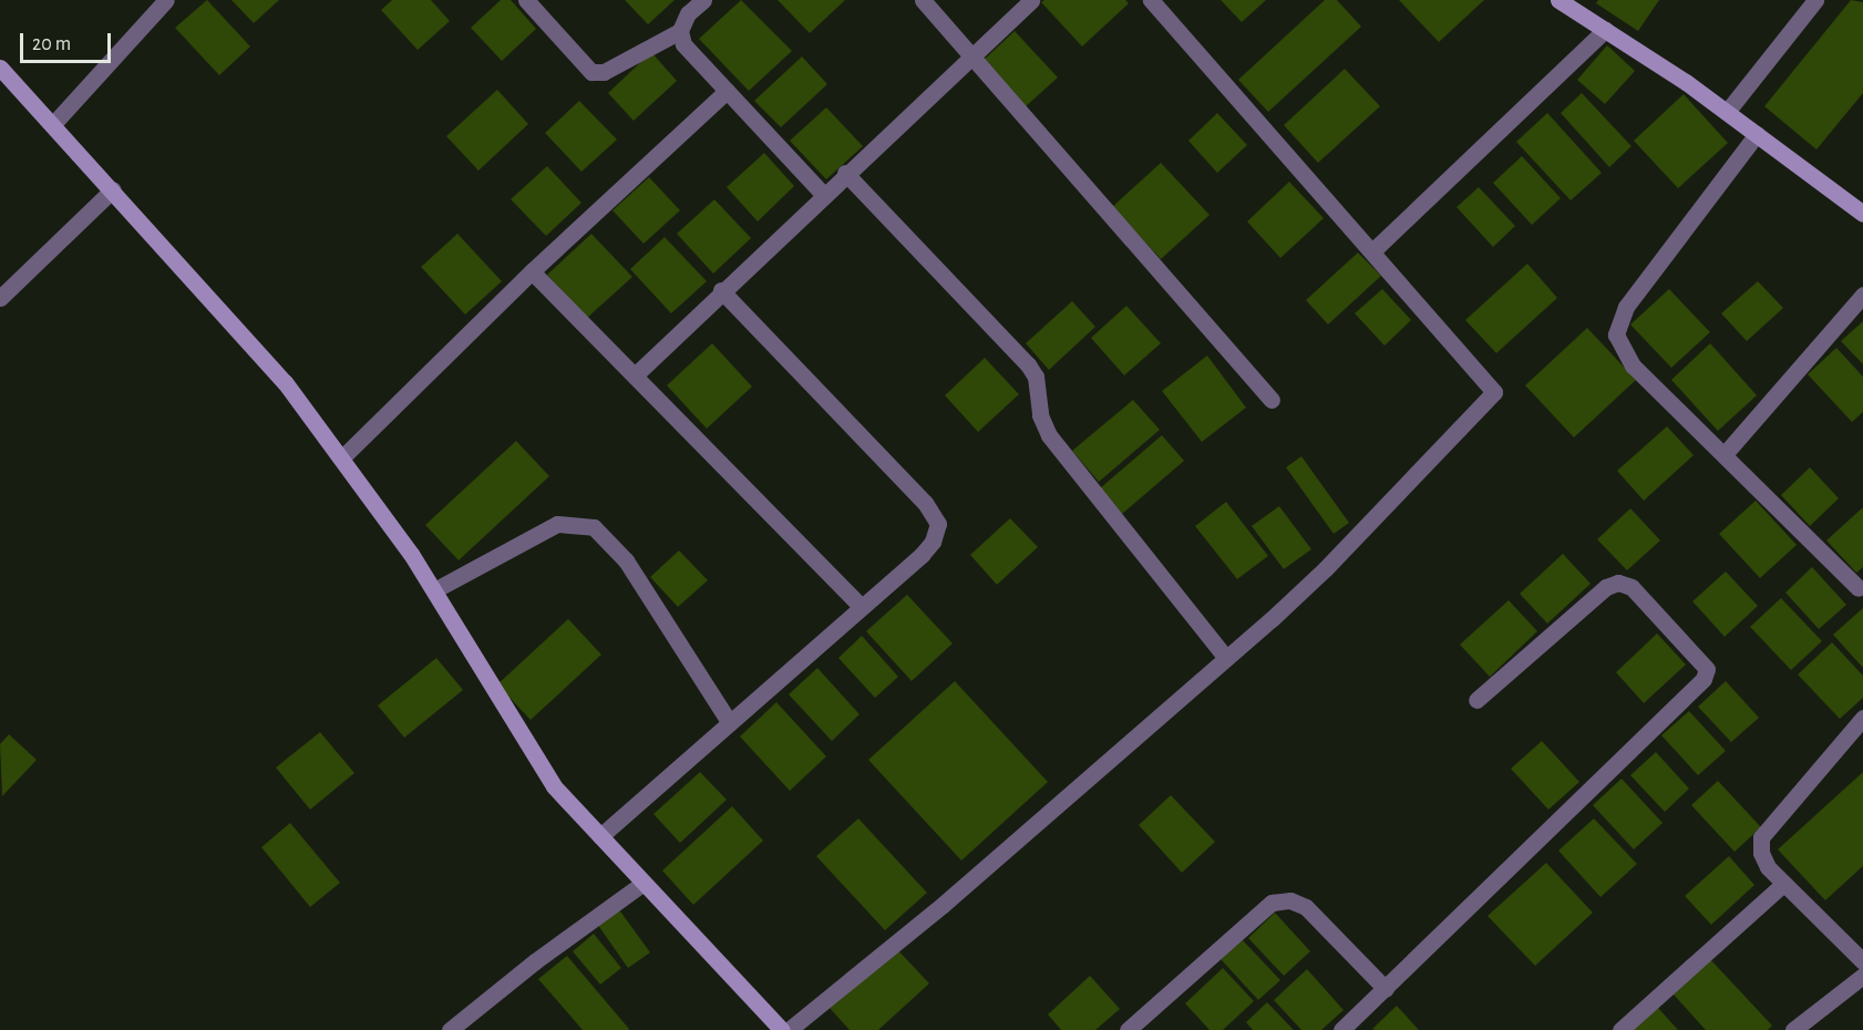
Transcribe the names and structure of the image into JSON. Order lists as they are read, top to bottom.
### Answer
{
  "scale_bar": "20 m"
}
